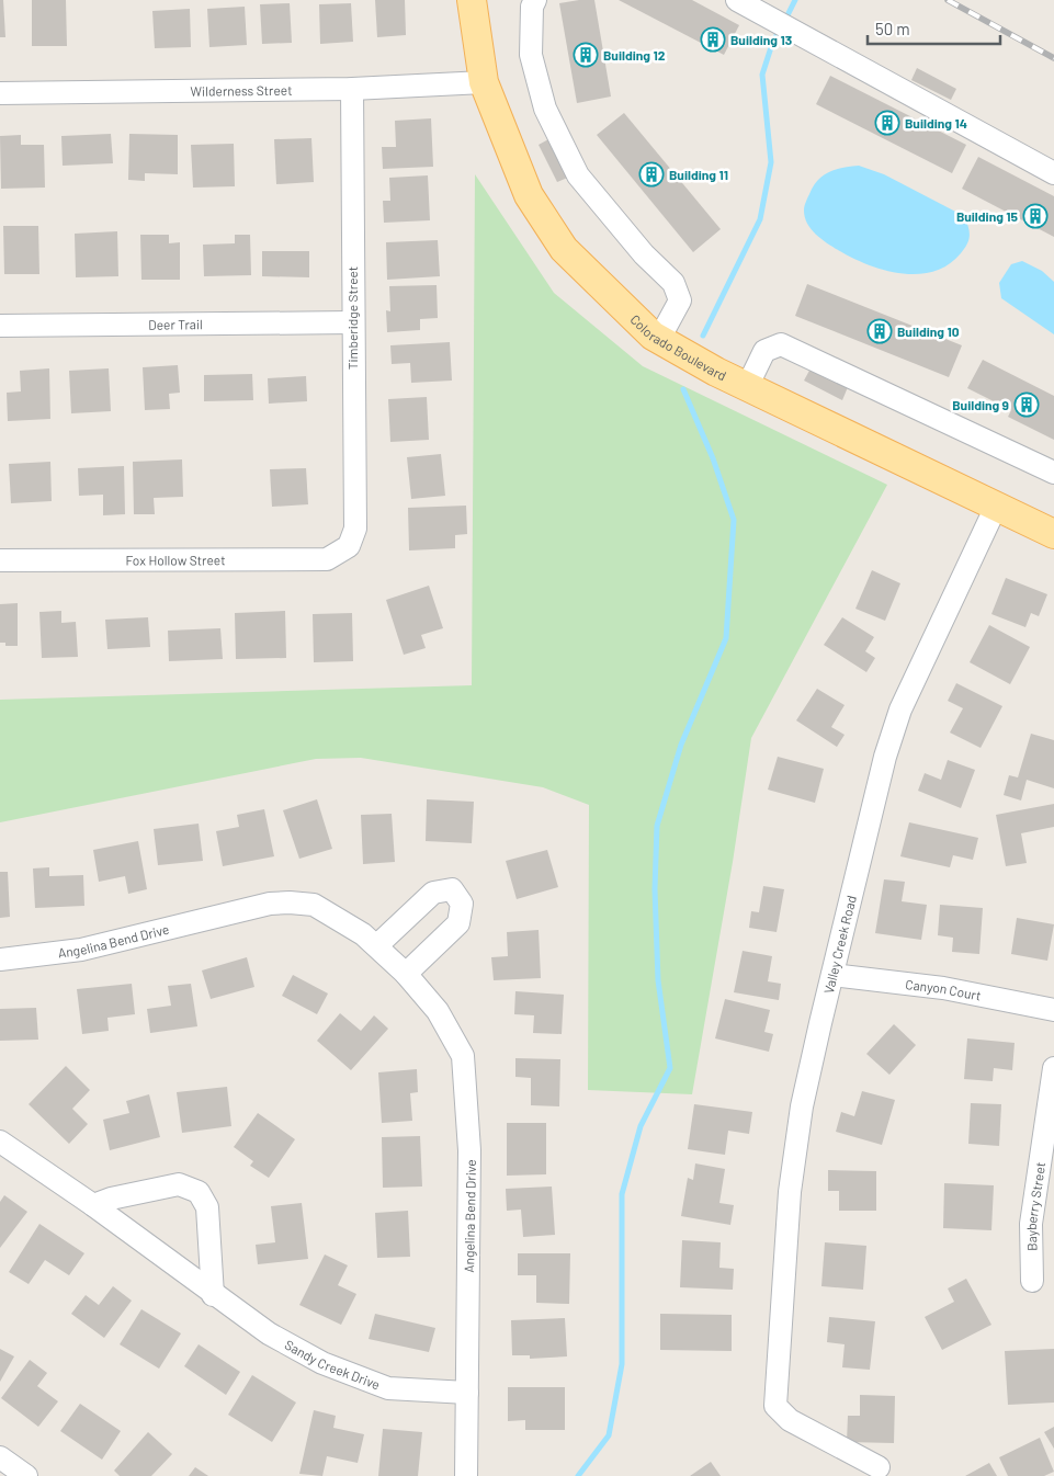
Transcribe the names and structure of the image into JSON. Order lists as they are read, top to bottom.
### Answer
{
  "streets": {
    "main road": ["Colorado Boulevard"],
    "street": [
      "Wilderness Street",
      "Timberidge Street",
      "Deer Trail",
      "Fox Hollow Street",
      "Angelina Bend Drive",
      "Valley Creek Road",
      "Canyon Court",
      "Bayberry Street",
      "Sandy Creek Drive"
    ]
  },
  "crossings": [
    ["Wilderness Street", "Timberidge Street"],
    ["Wilderness Street", "Colorado Boulevard"],
    ["Timberidge Street", "Deer Trail"],
    ["Timberidge Street", "Fox Hollow Street"],
    ["Colorado Boulevard", "Valley Creek Road"],
    ["Angelina Bend Drive", "Sandy Creek Drive"],
    ["Valley Creek Road", "Canyon Court"]
  ],
  "places": {
    "building": [
      "Building 13",
      "Building 12",
      "Building 14",
      "Building 11",
      "Building 15",
      "Building 10",
      "Building 9"
    ]
  },
  "scale_bar": "50 m"
}
